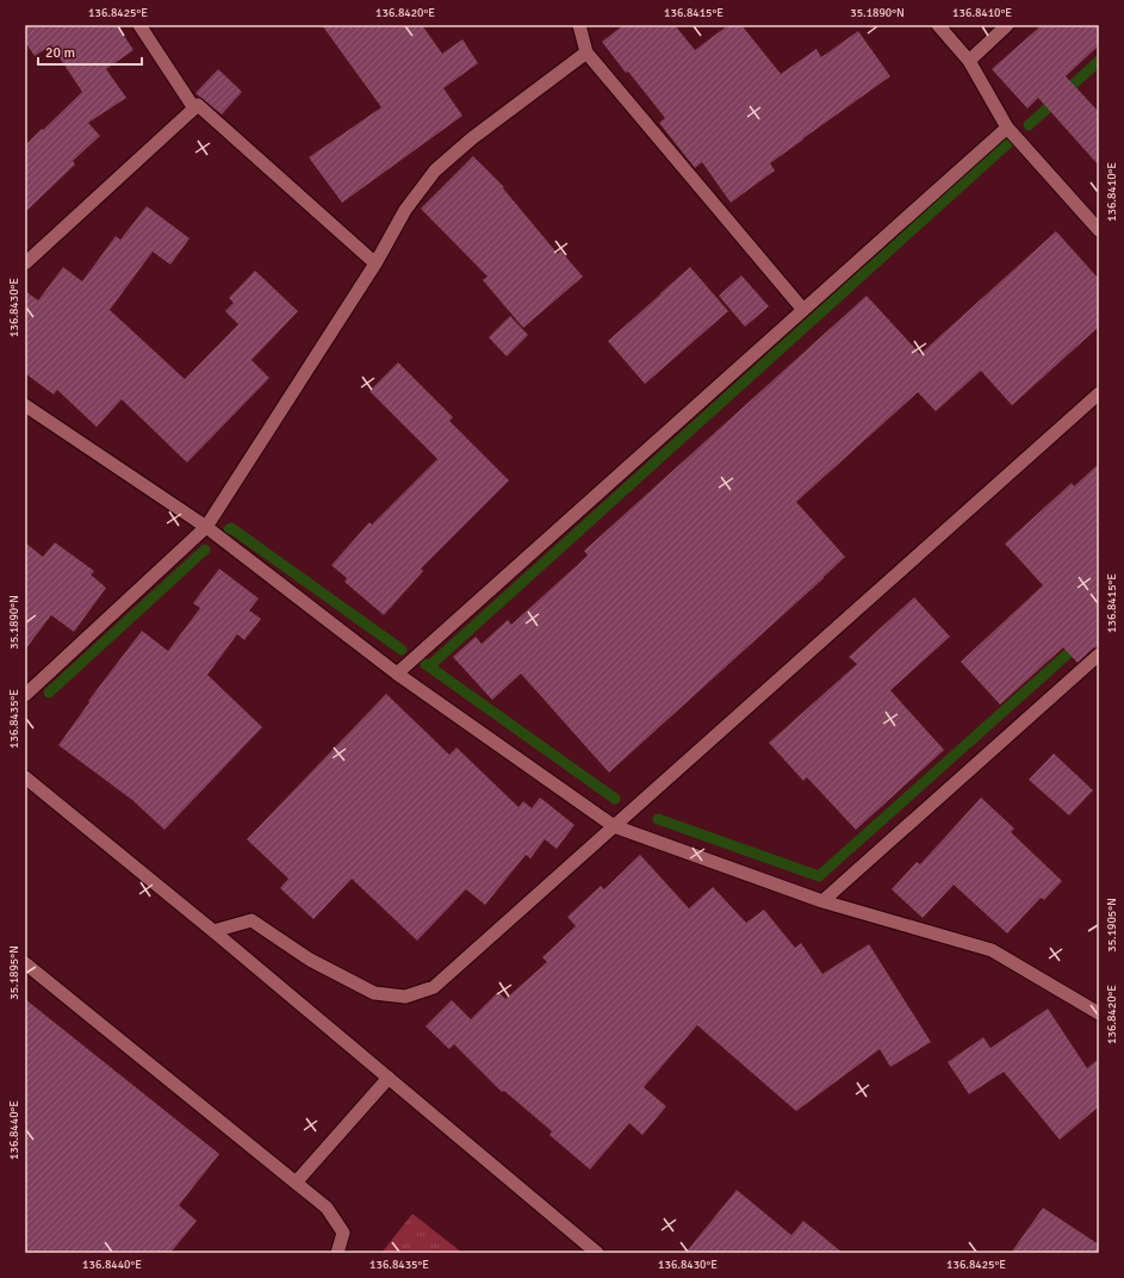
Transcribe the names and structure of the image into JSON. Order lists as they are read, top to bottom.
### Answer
{
  "scale_bar": "20 m",
  "coordinates": [
    "136.8425°E",
    "136.8420°E",
    "136.8415°E",
    "35.1890°N",
    "136.8410°E",
    "136.8430°E",
    "136.8435°E",
    "35.1905°N",
    "35.1895°N",
    "136.8440°E"
  ]
}
